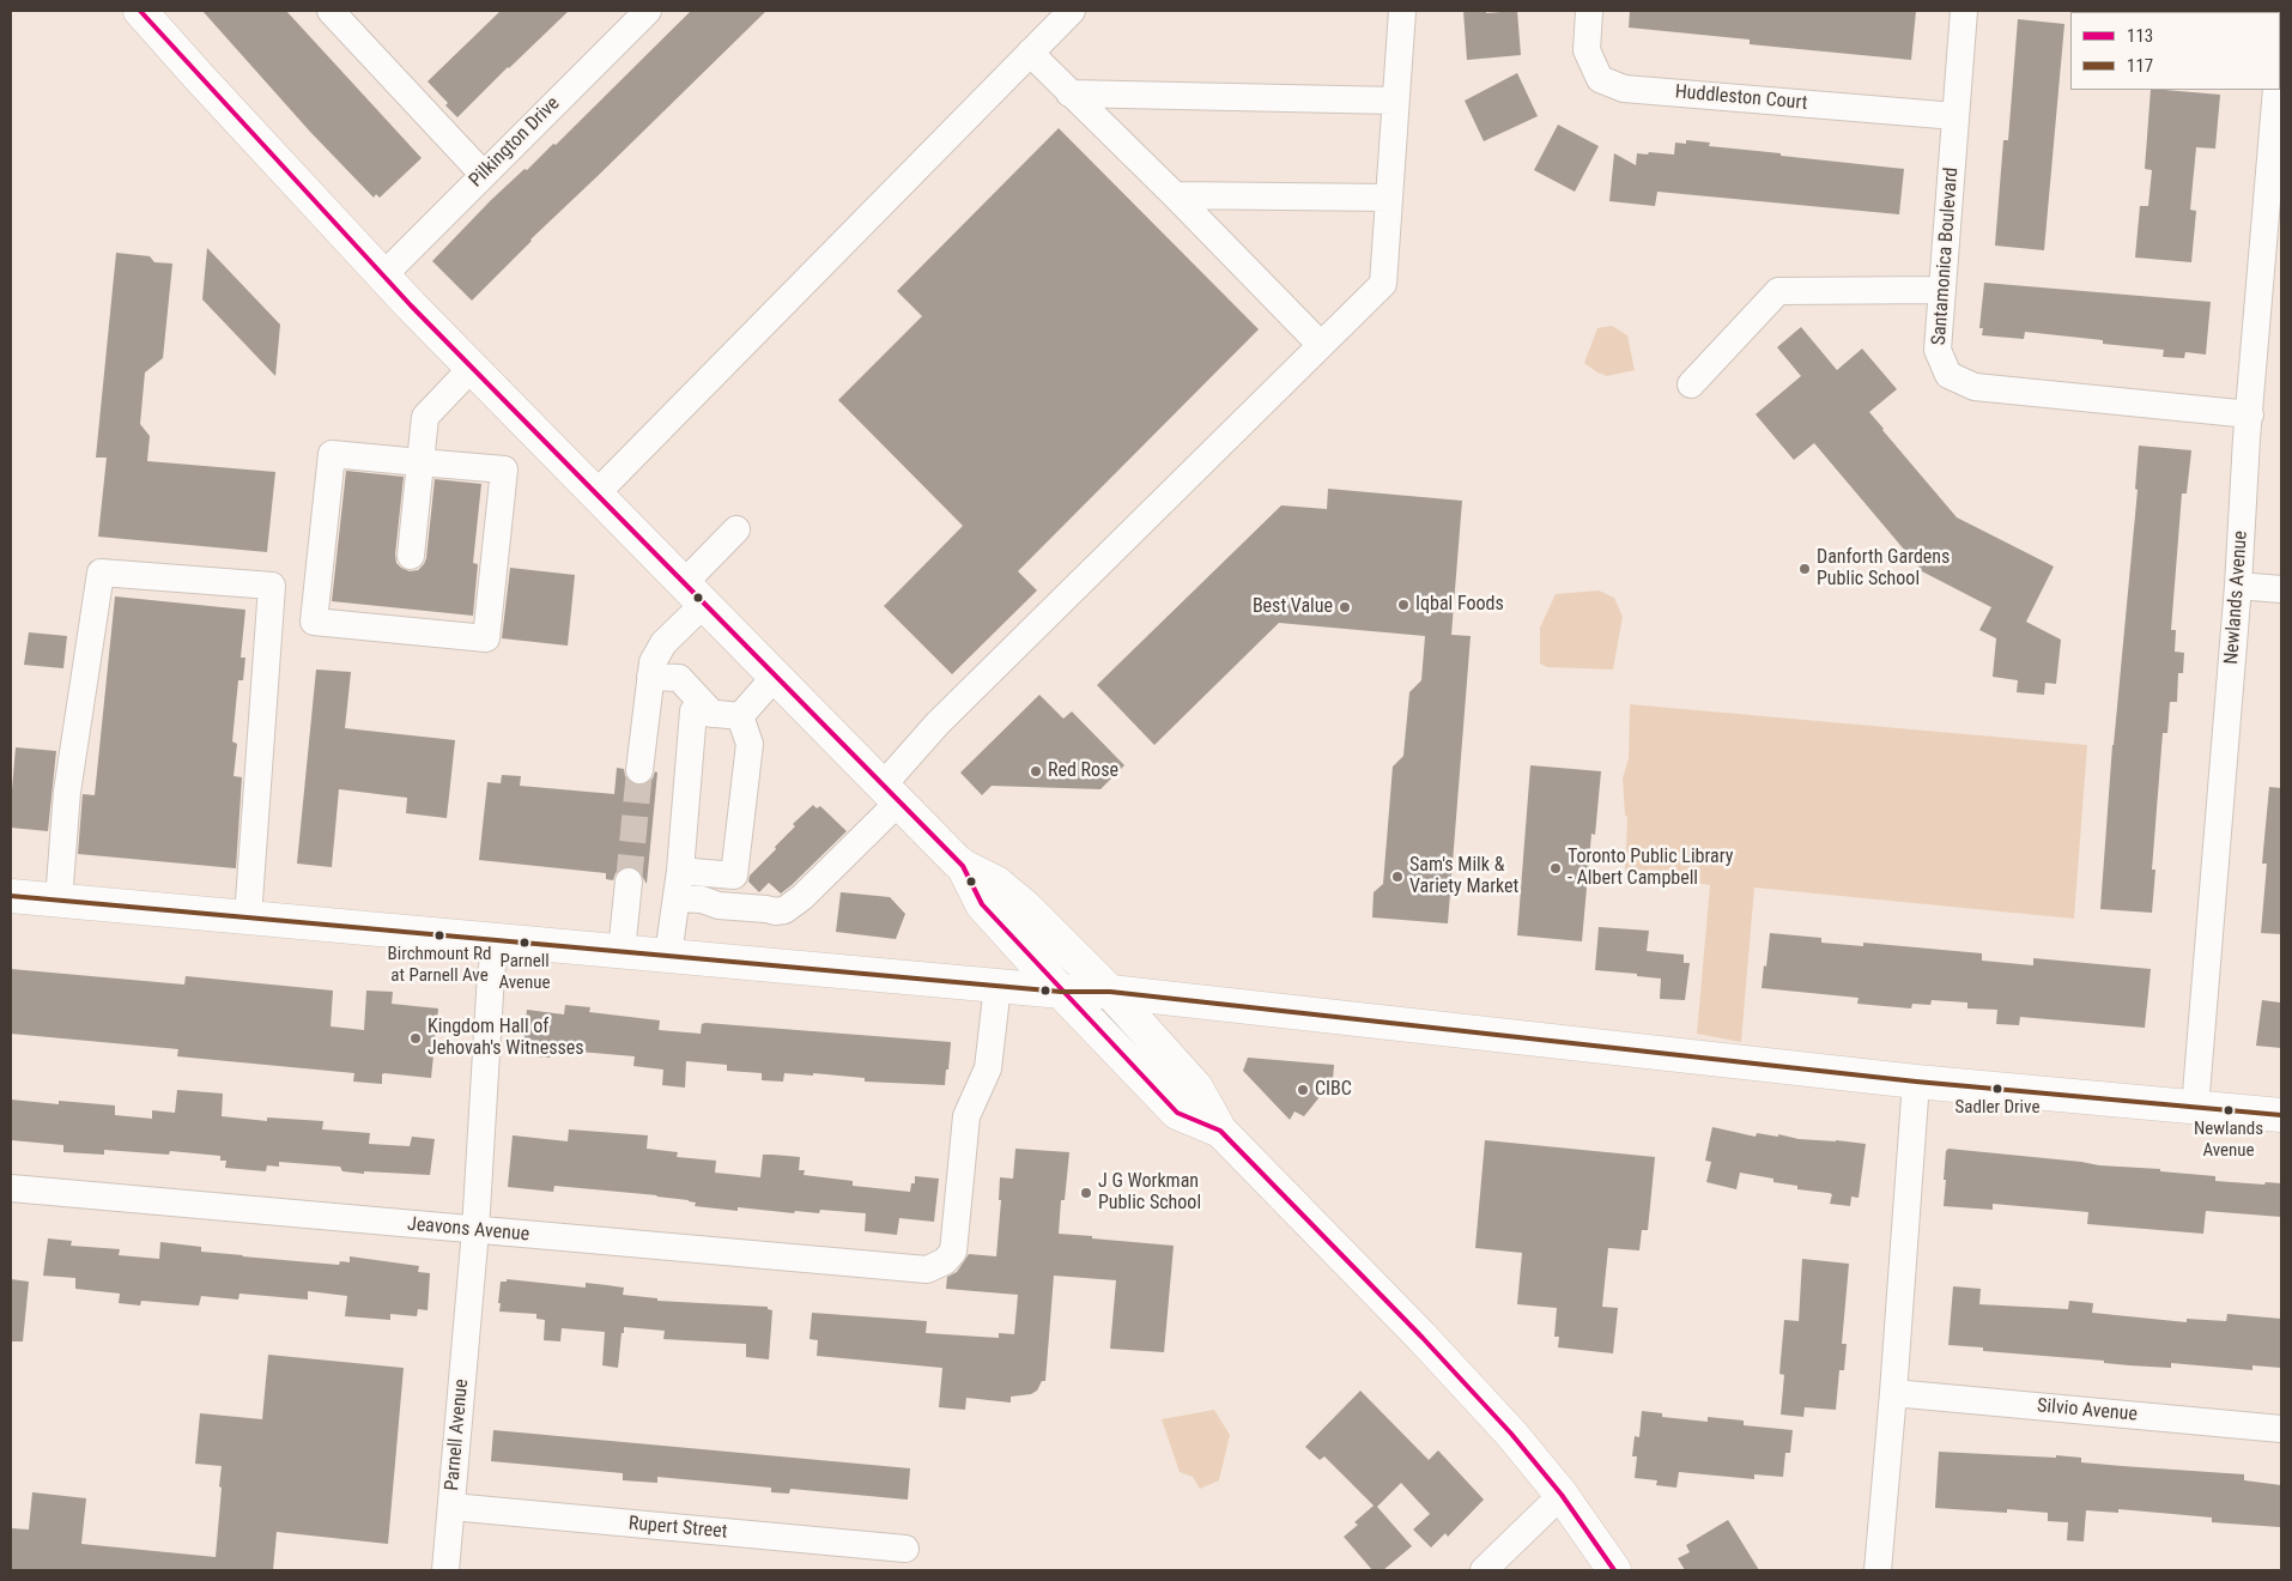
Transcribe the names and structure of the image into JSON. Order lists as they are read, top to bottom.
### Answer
{
  "streets": {
    "street": [
      "Huddleston Court",
      "Pilkington Drive",
      "Santamonica Boulevard",
      "Newlands Avenue",
      "Jeavons Avenue",
      "Silvio Avenue",
      "Parnell Avenue",
      "Rupert Street"
    ]
  },
  "crossings": [
    ["Huddleston Court", "Santamonica Boulevard"],
    ["Santamonica Boulevard", "Newlands Avenue"],
    ["Jeavons Avenue", "Parnell Avenue"],
    ["Parnell Avenue", "Rupert Street"]
  ],
  "places": [
    "Danforth Gardens Public School",
    "Iqbal Foods",
    "Best Value",
    "Red Rose",
    "Toronto Public Library - Albert Campbell",
    "Sam's Milk & Variety Market",
    "Birchmount Rd at Parnell Ave",
    "Parnell Avenue",
    "Kingdom Hall of Jehovah's Witnesses",
    "Sadler Drive",
    "CIBC",
    "Newlands Avenue",
    "J G Workman Public School"
  ],
  "lines": ["transit line 113", "transit line 117"],
  "legend": ["113", "117"]
}
